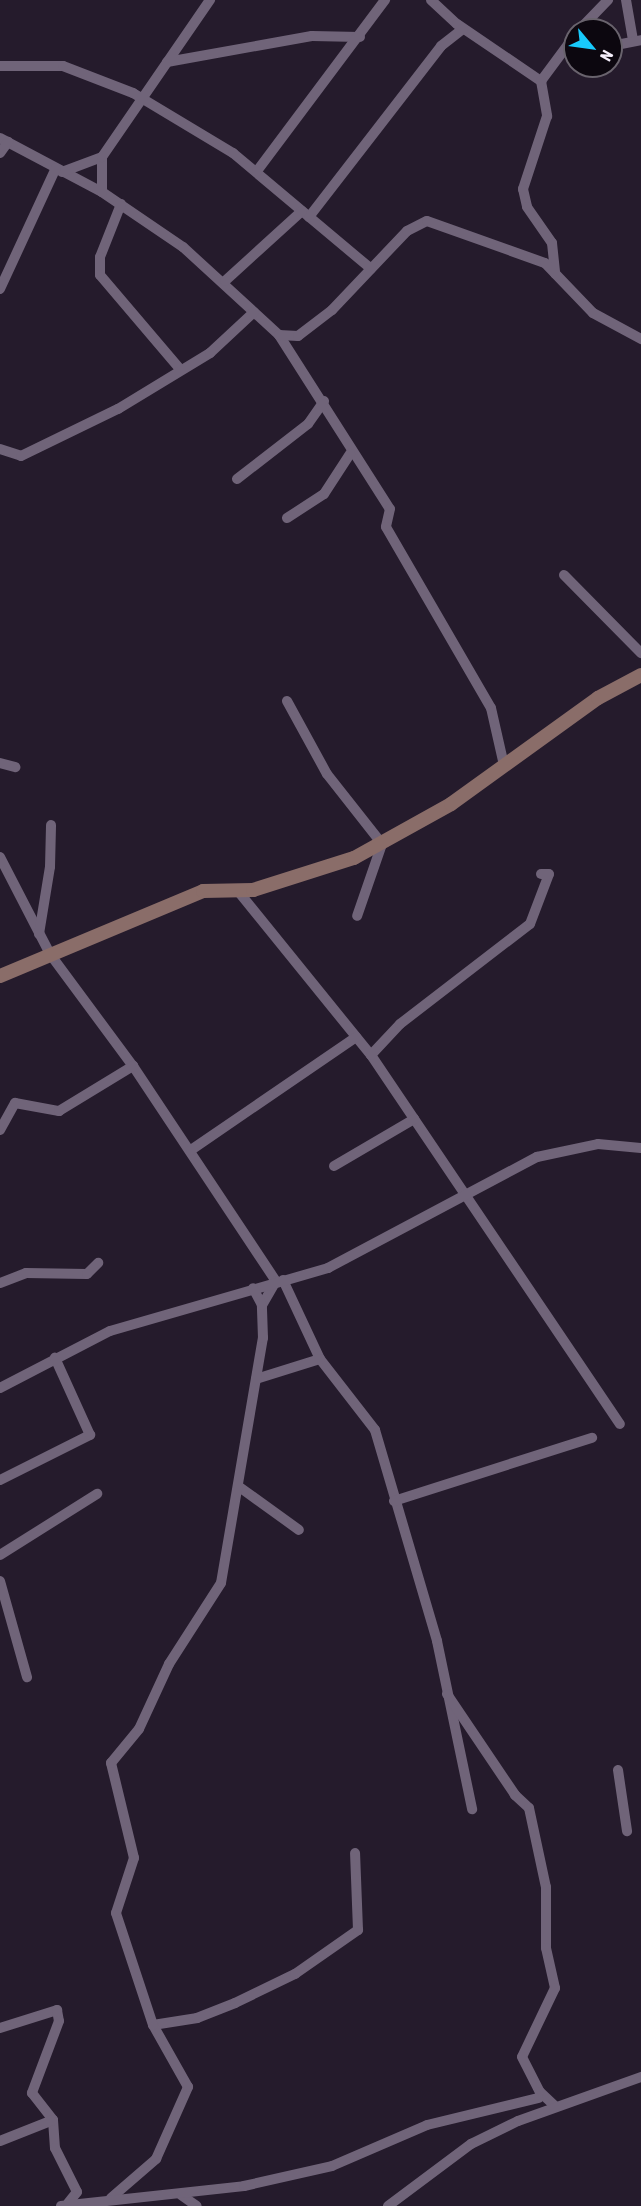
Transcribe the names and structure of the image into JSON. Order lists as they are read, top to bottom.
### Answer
{
  "north": "bottom right"
}
